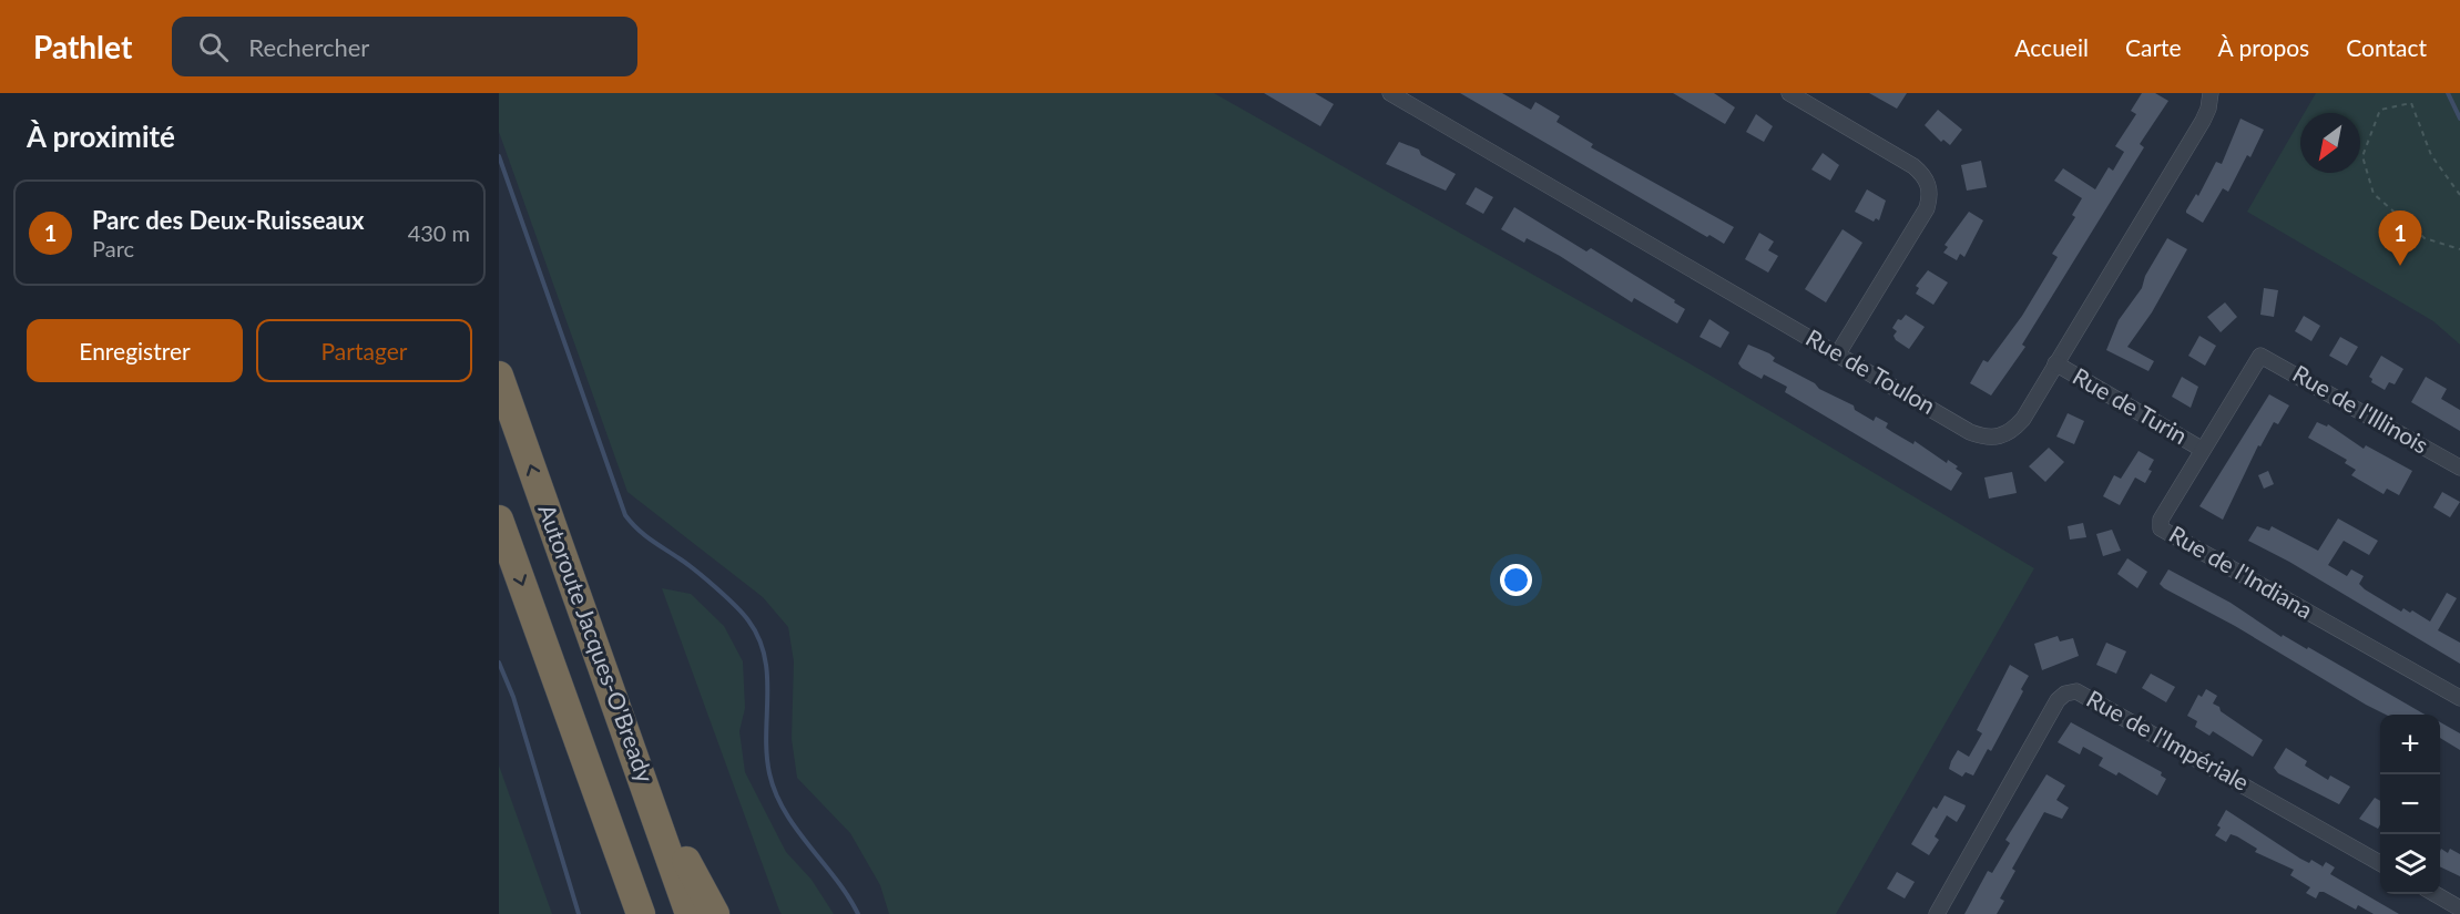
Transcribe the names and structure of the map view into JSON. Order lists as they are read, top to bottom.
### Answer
{
  "streets": {
    "highway": ["Autoroute Jacques-O'Bready"],
    "street": [
      "Rue de Toulon",
      "Rue de Turin",
      "Rue de l'Illinois",
      "Rue de l'Indiana",
      "Rue de l'Impériale"
    ]
  },
  "crossings": [
    ["Rue de Toulon", "Rue de Turin"],
    ["Rue de Turin", "Rue de l'Indiana"],
    ["Rue de l'Illinois", "Rue de l'Indiana"]
  ],
  "north": "bottom left",
  "page": {
    "header": "Pathlet",
    "search": "Rechercher",
    "nav": [
      "Accueil",
      "Carte",
      "À propos",
      "Contact"
    ],
    "heading": "À proximité",
    "list": [
      {
        "mark": "1",
        "name": "Parc des Deux-Ruisseaux",
        "note": "Parc",
        "value": "430 m"
      }
    ],
    "pins": "1",
    "buttons": ["Enregistrer", "Partager"],
    "map_buttons": ["+", "−"]
  }
}
